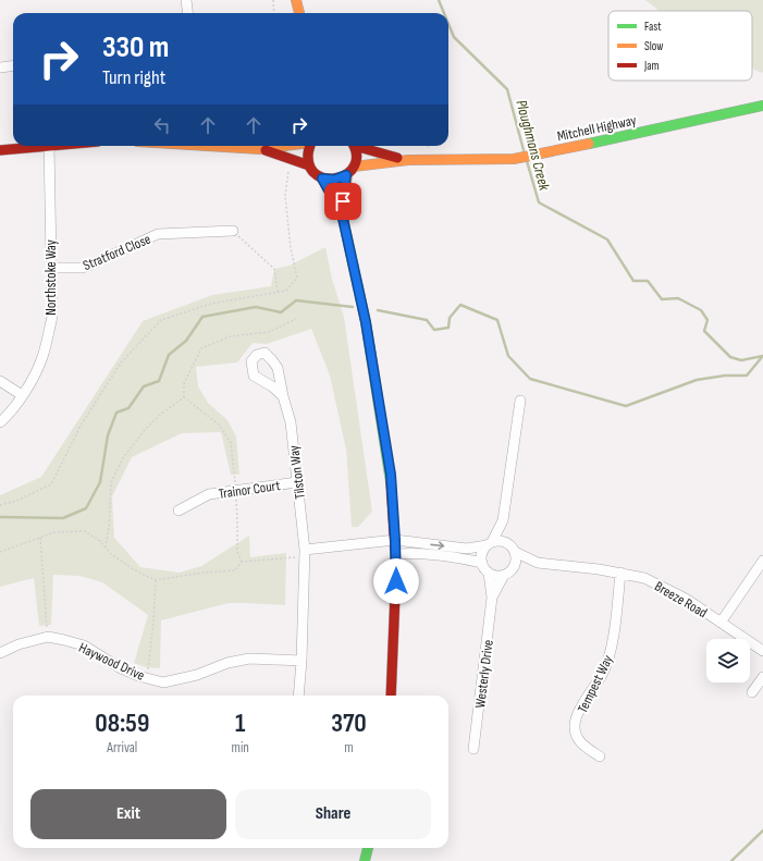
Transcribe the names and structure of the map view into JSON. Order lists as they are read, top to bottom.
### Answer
{
  "streets": {
    "main road": ["Mitchell Highway"],
    "street": [
      "Stratford Close",
      "Northstoke Way",
      "Tilston Way",
      "Trainor Court",
      "Breeze Road",
      "Haywood Drive",
      "Westerly Drive",
      "Tempest Way"
    ]
  },
  "crossings": [
    ["Stratford Close", "Northstoke Way"],
    ["Tilston Way", "Trainor Court"],
    ["Tilston Way", "Haywood Drive"],
    ["Breeze Road", "Westerly Drive"],
    ["Breeze Road", "Tempest Way"]
  ],
  "water": ["Ploughmans Creek"],
  "legend": ["Fast", "Slow", "Jam"],
  "page": {
    "turn": ["330 m", "Turn right"],
    "eta": [
      "08:59",
      "Arrival",
      "1",
      "min",
      "370",
      "m"
    ],
    "buttons": ["Exit", "Share"]
  }
}
